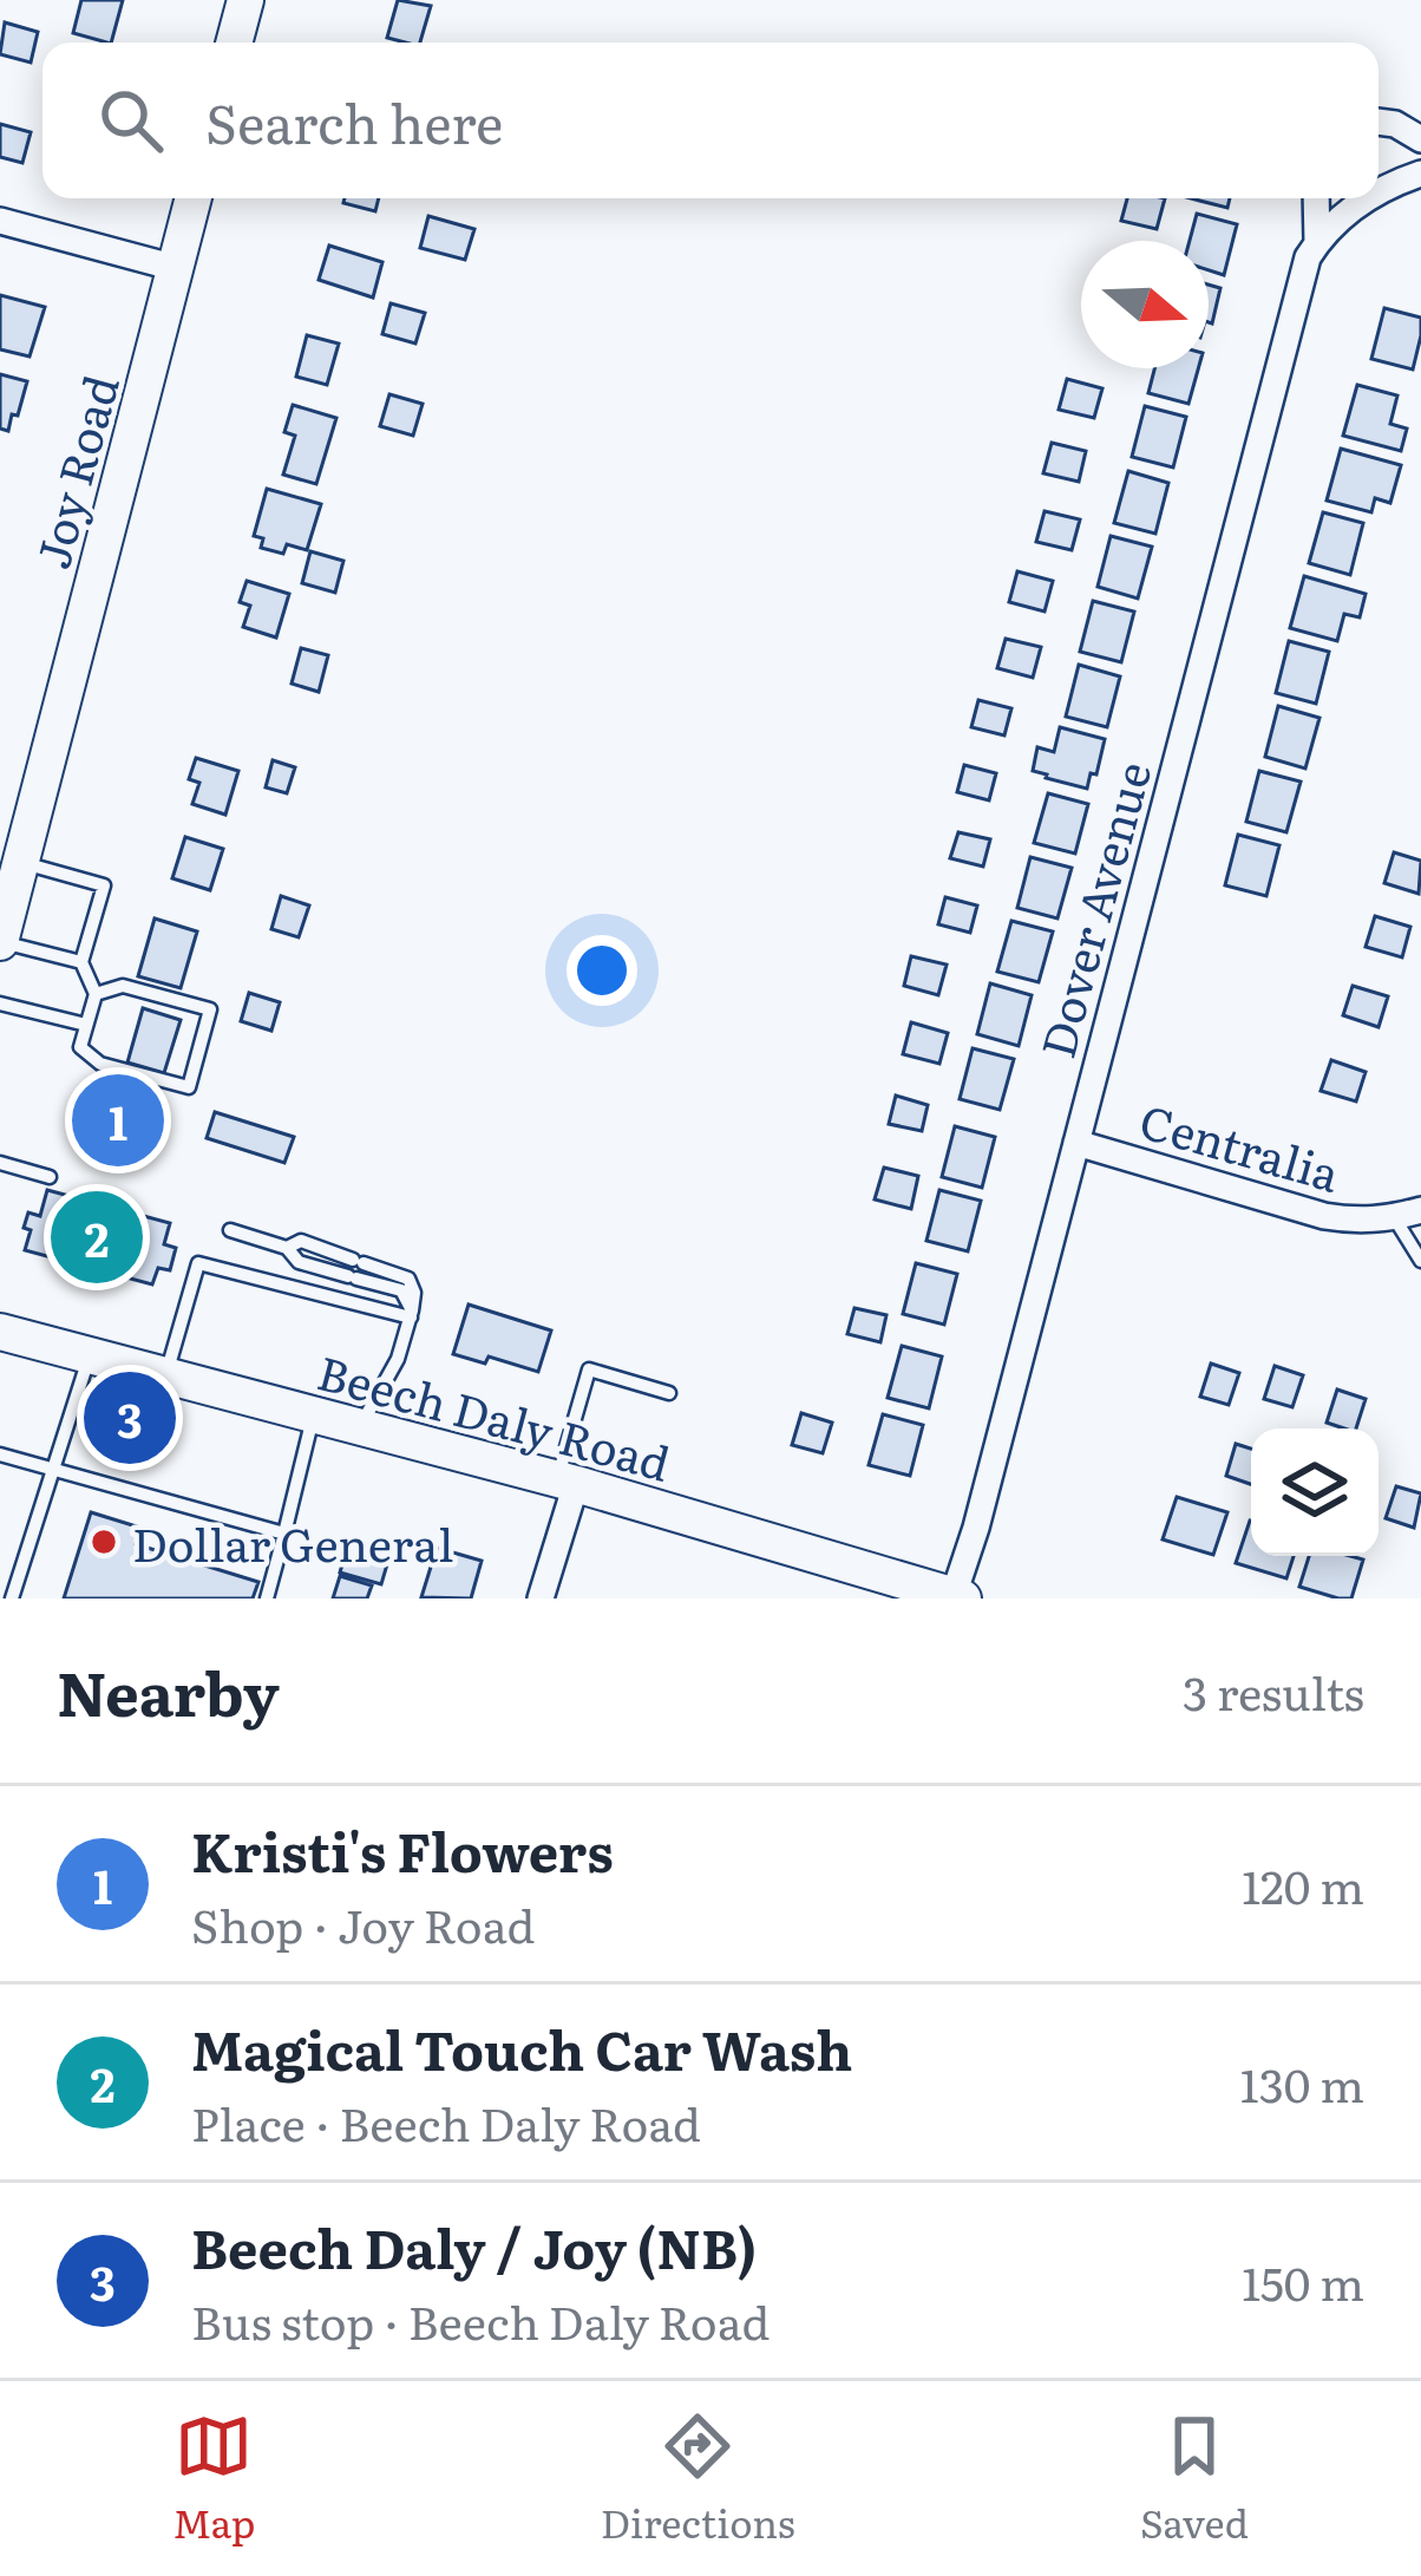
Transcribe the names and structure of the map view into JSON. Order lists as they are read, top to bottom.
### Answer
{
  "streets": {
    "main road": ["Joy Road", "Beech Daly Road"],
    "street": ["Dover Avenue", "Centralia"]
  },
  "crossings": [
    ["Dover Avenue", "Centralia"],
    ["Dover Avenue", "Beech Daly Road"]
  ],
  "places": ["Dollar General"],
  "north": "right",
  "page": {
    "search": "Search here",
    "pins": ["1", "2", "3"],
    "heading": ["Nearby", "3 results"],
    "list": [
      {
        "mark": "1",
        "name": "Kristi's Flowers",
        "note": "Shop · Joy Road",
        "value": "120 m"
      },
      {
        "mark": "2",
        "name": "Magical Touch Car Wash",
        "note": "Place · Beech Daly Road",
        "value": "130 m"
      },
      {
        "mark": "3",
        "name": "Beech Daly / Joy (NB)",
        "note": "Bus stop · Beech Daly Road",
        "value": "150 m"
      }
    ],
    "nav": ["Map", "Directions", "Saved"]
  }
}
